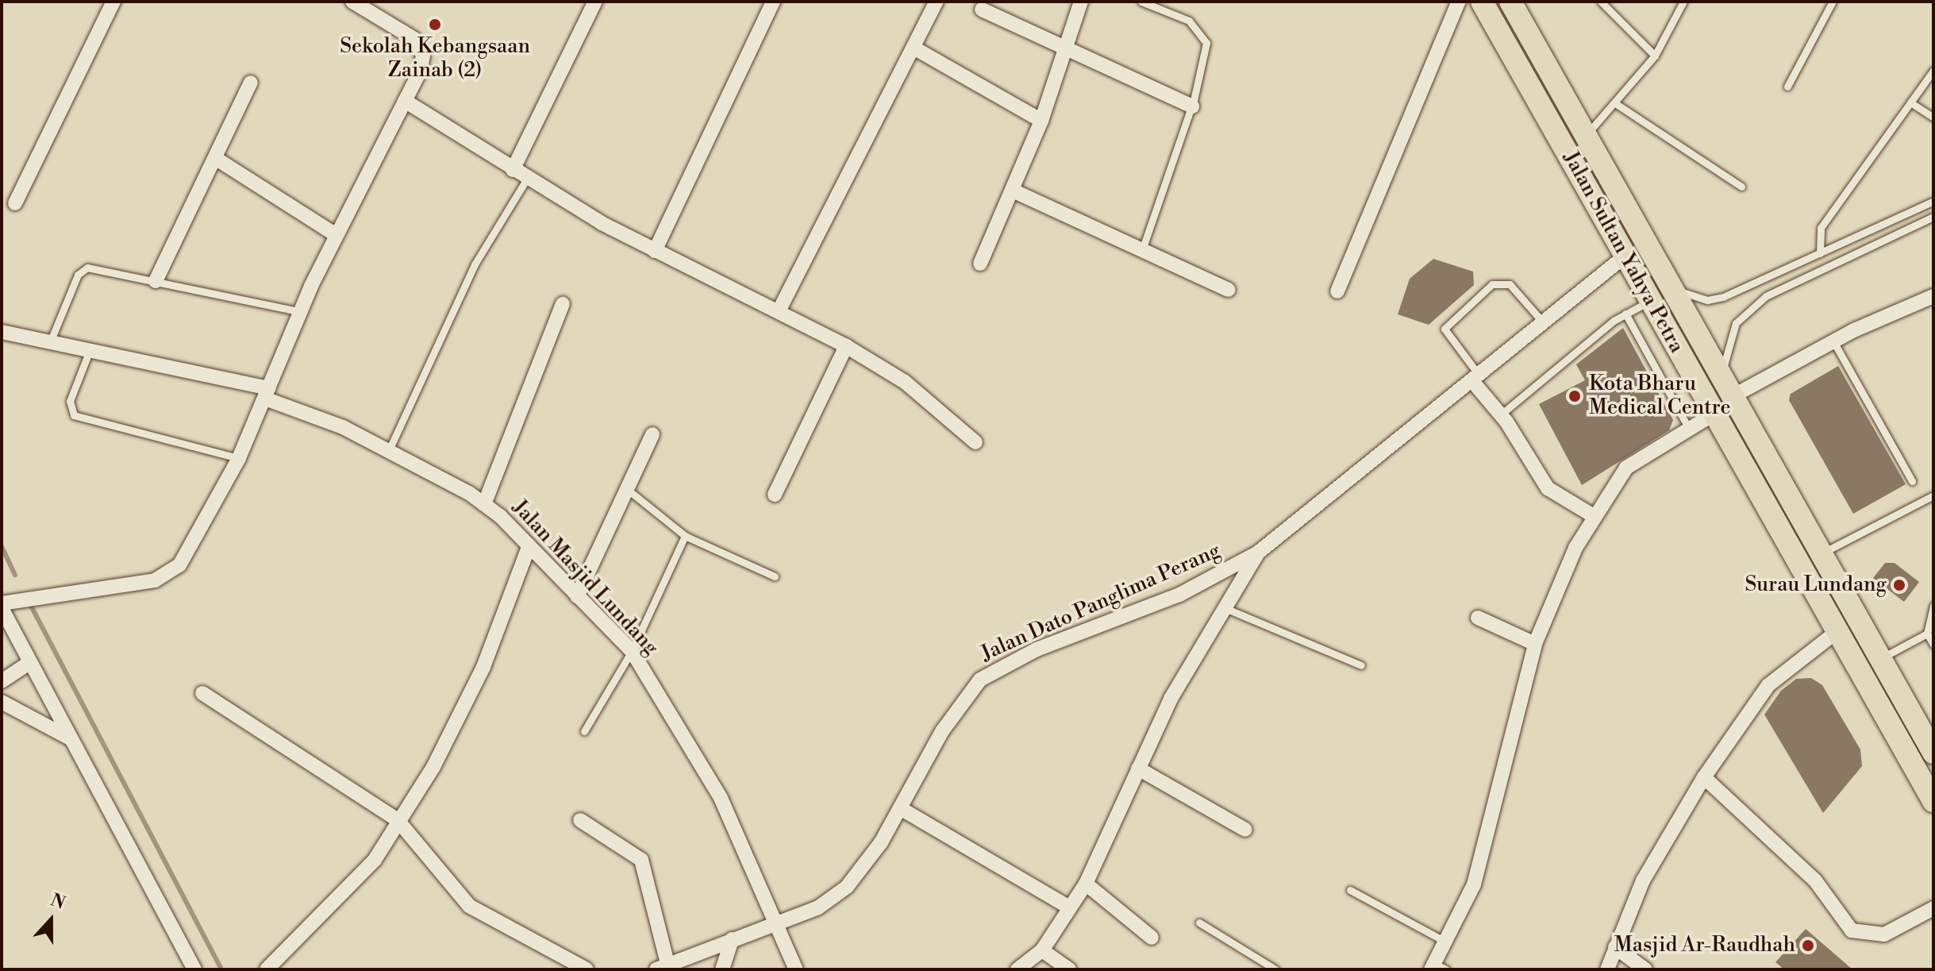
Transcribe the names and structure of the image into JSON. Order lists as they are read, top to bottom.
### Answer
{
  "streets": {
    "highway": ["Jalan Sultan Yahya Petra"],
    "street": ["Jalan Masjid Lundang", "Jalan Dato Panglima Perang"]
  },
  "crossings": [
    ["Jalan Sultan Yahya Petra", "Jalan Dato Panglima Perang"],
    ["Jalan Masjid Lundang", "Jalan Dato Panglima Perang"]
  ],
  "places": [
    "Sekolah Kebangsaan Zainab (2)",
    "Kota Bharu Medical Centre",
    "Surau Lundang",
    "Masjid Ar-Raudhah"
  ],
  "north": "top"
}
